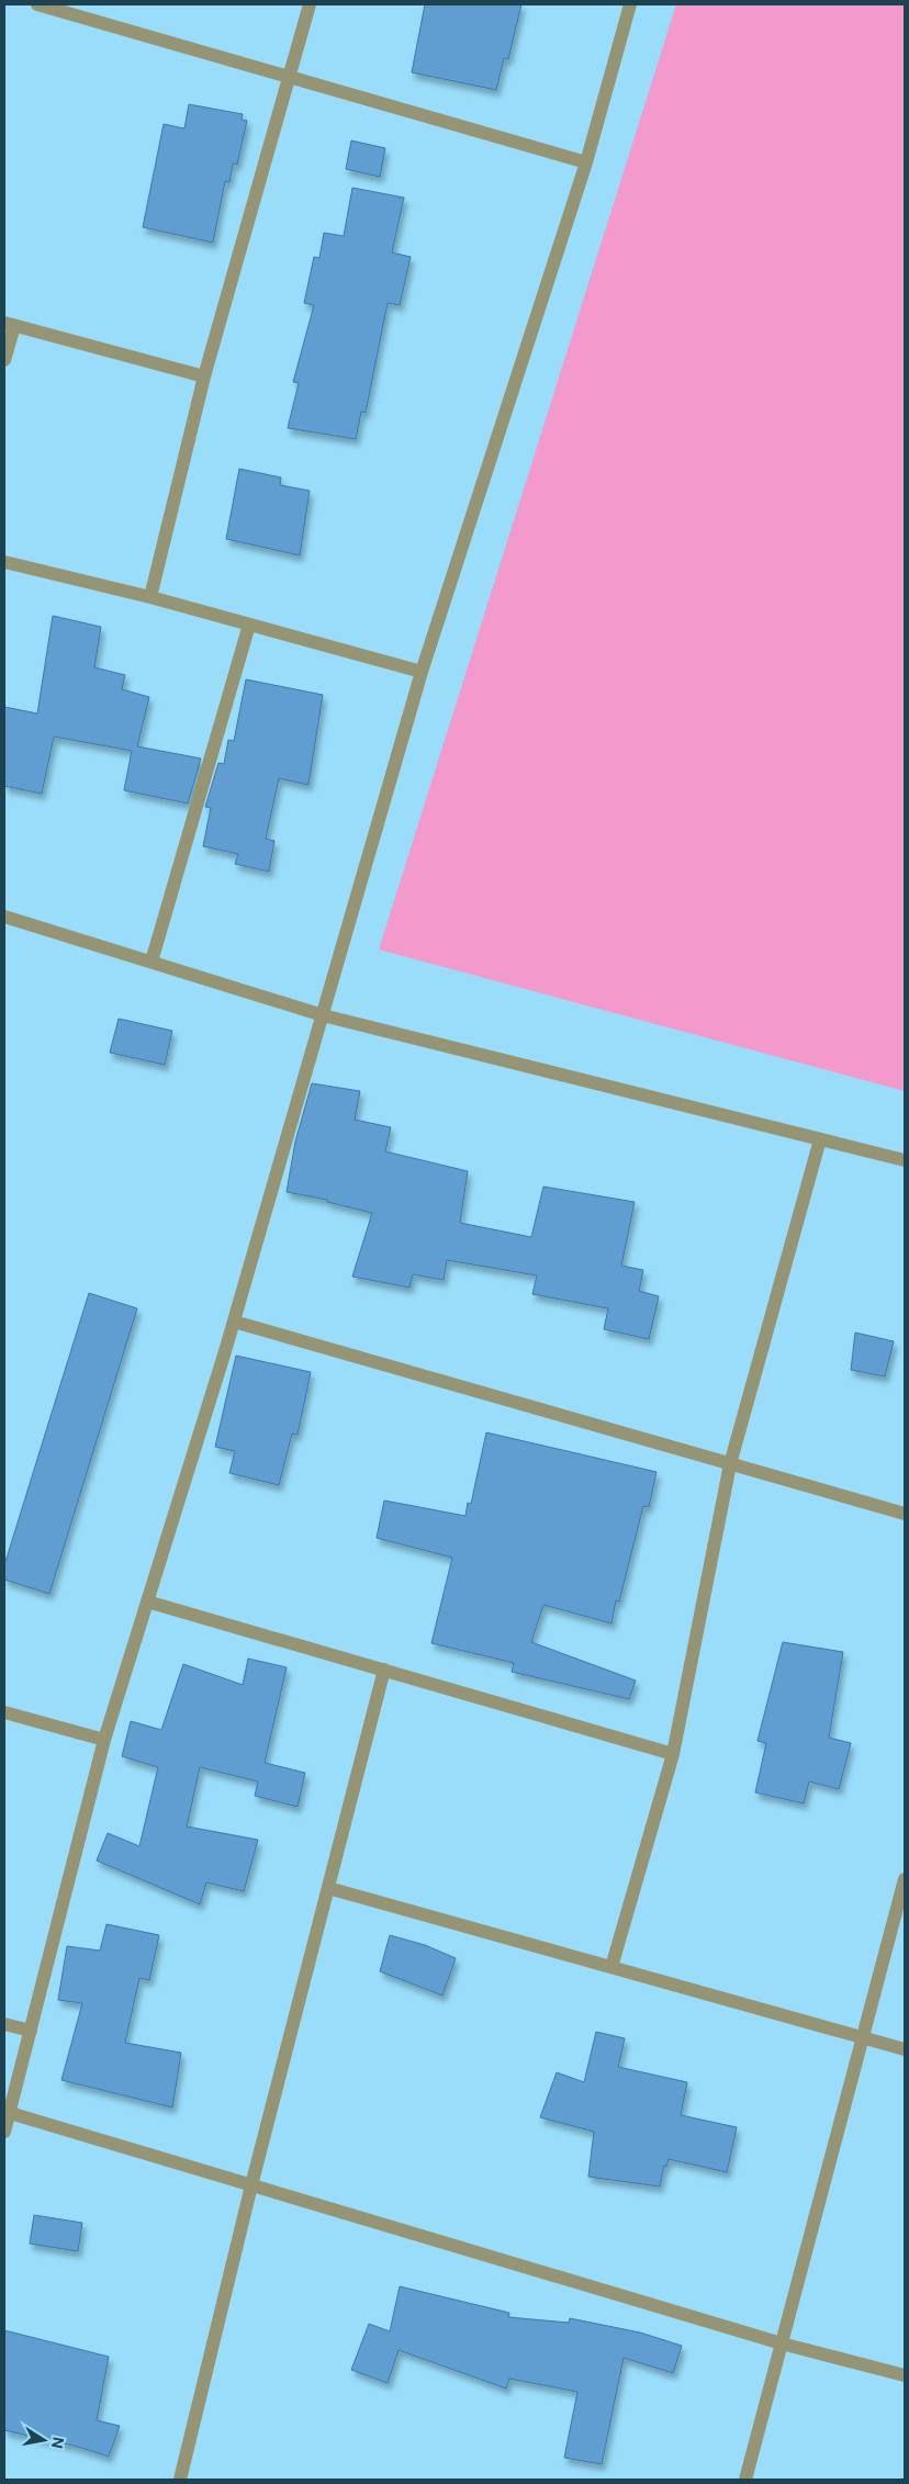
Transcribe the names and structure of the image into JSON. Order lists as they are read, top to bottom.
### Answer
{
  "north": "right"
}
